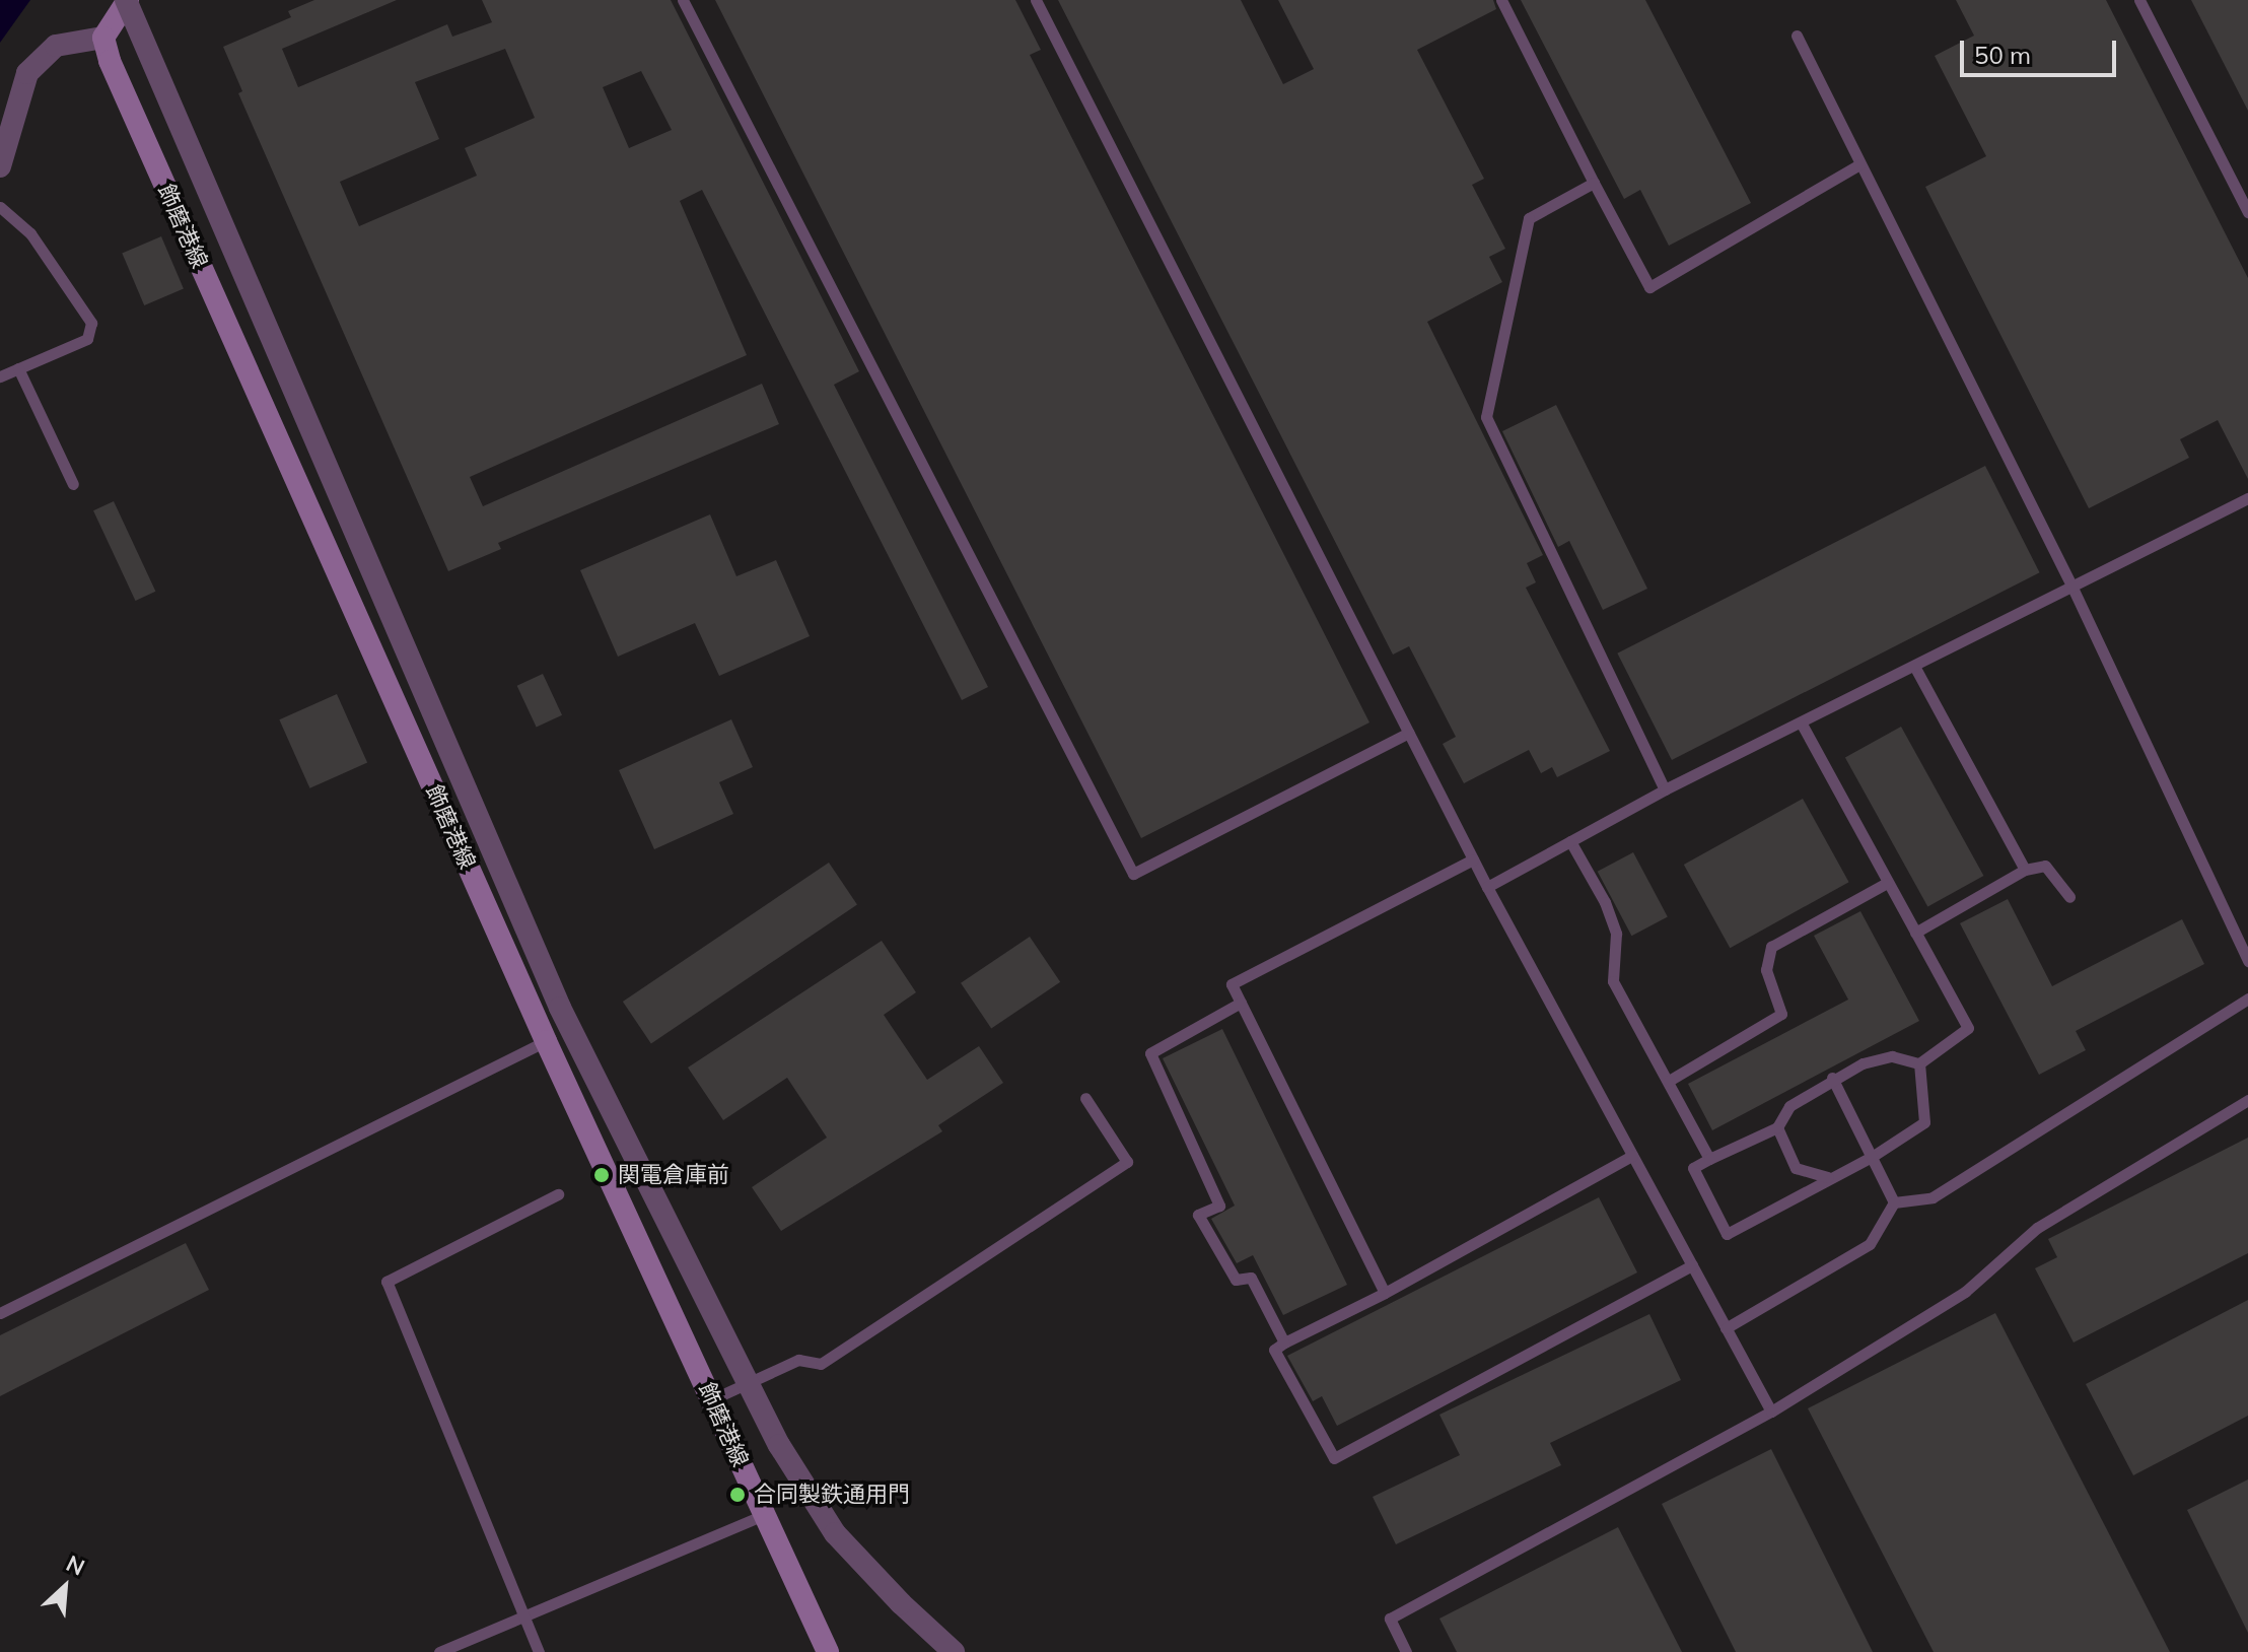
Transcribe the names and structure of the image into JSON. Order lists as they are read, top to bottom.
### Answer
{
  "streets": {
    "main road": ["飾磨港線"]
  },
  "places": ["関電倉庫前", "合同製鉄通用門"],
  "scale_bar": "50 m",
  "north": "top right"
}
